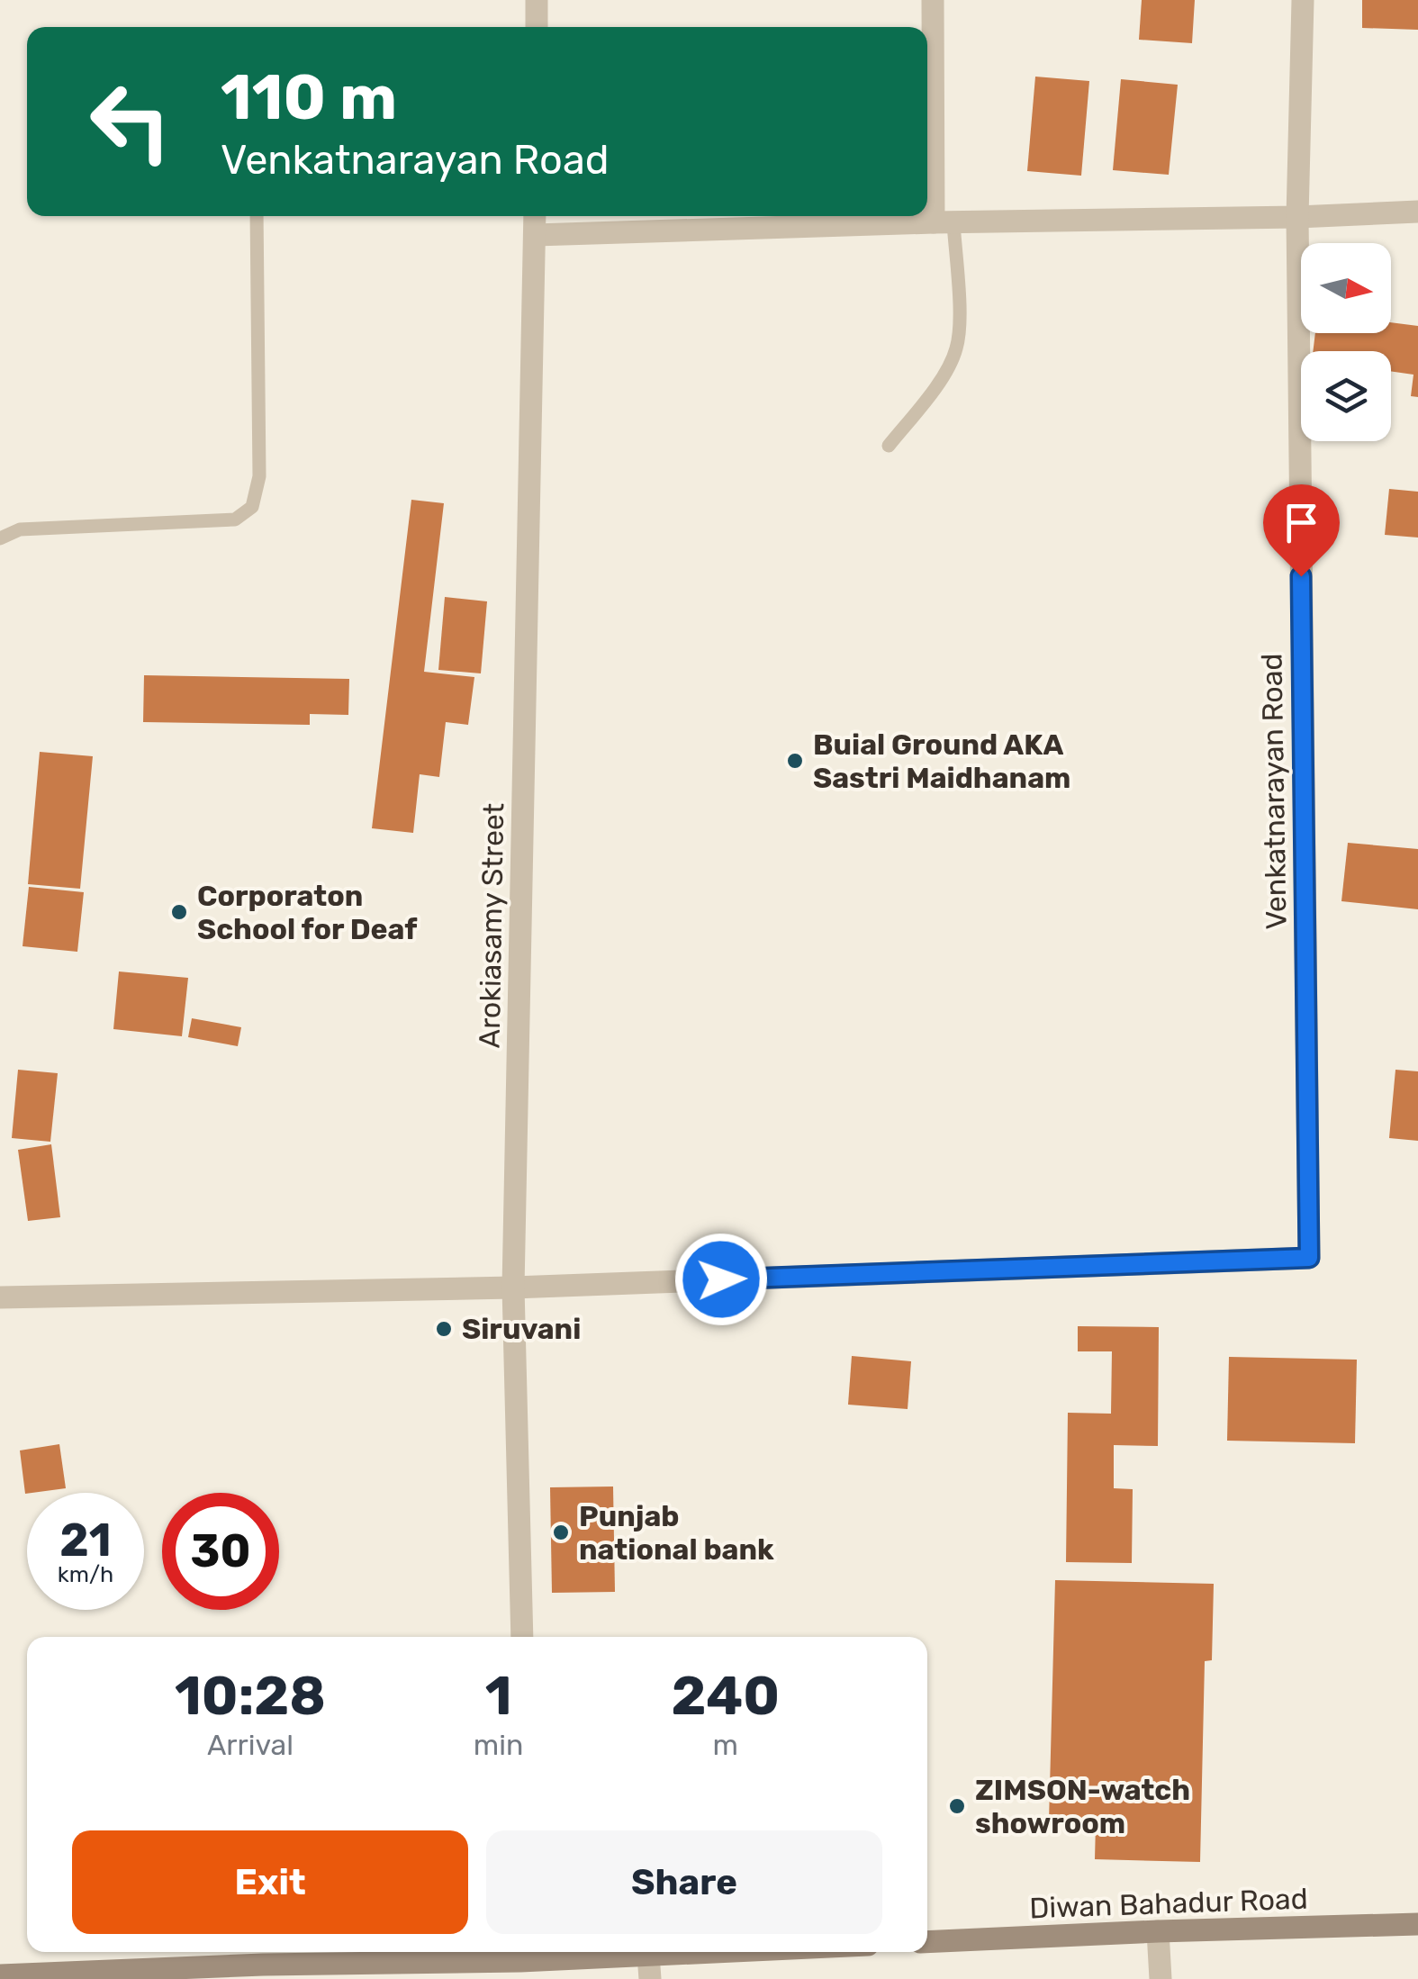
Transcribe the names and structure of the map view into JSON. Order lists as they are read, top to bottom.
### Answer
{
  "streets": {
    "main road": ["Diwan Bahadur Road"],
    "street": ["Venkatnarayan Road", "Arokiasamy Street"]
  },
  "crossings": [
    ["Venkatnarayan Road", "Arokiasamy Street"]
  ],
  "places": [
    "Buial Ground AKA Sastri Maidhanam",
    "Corporaton School for Deaf",
    "Siruvani",
    "Punjab national bank",
    "ZIMSON-watch showroom"
  ],
  "north": "right",
  "page": {
    "turn": ["110 m", "Venkatnarayan Road"],
    "speed": "21 km/h",
    "limit": "30",
    "eta": [
      "10:28",
      "Arrival",
      "1",
      "min",
      "240",
      "m"
    ],
    "buttons": ["Exit", "Share"]
  }
}
